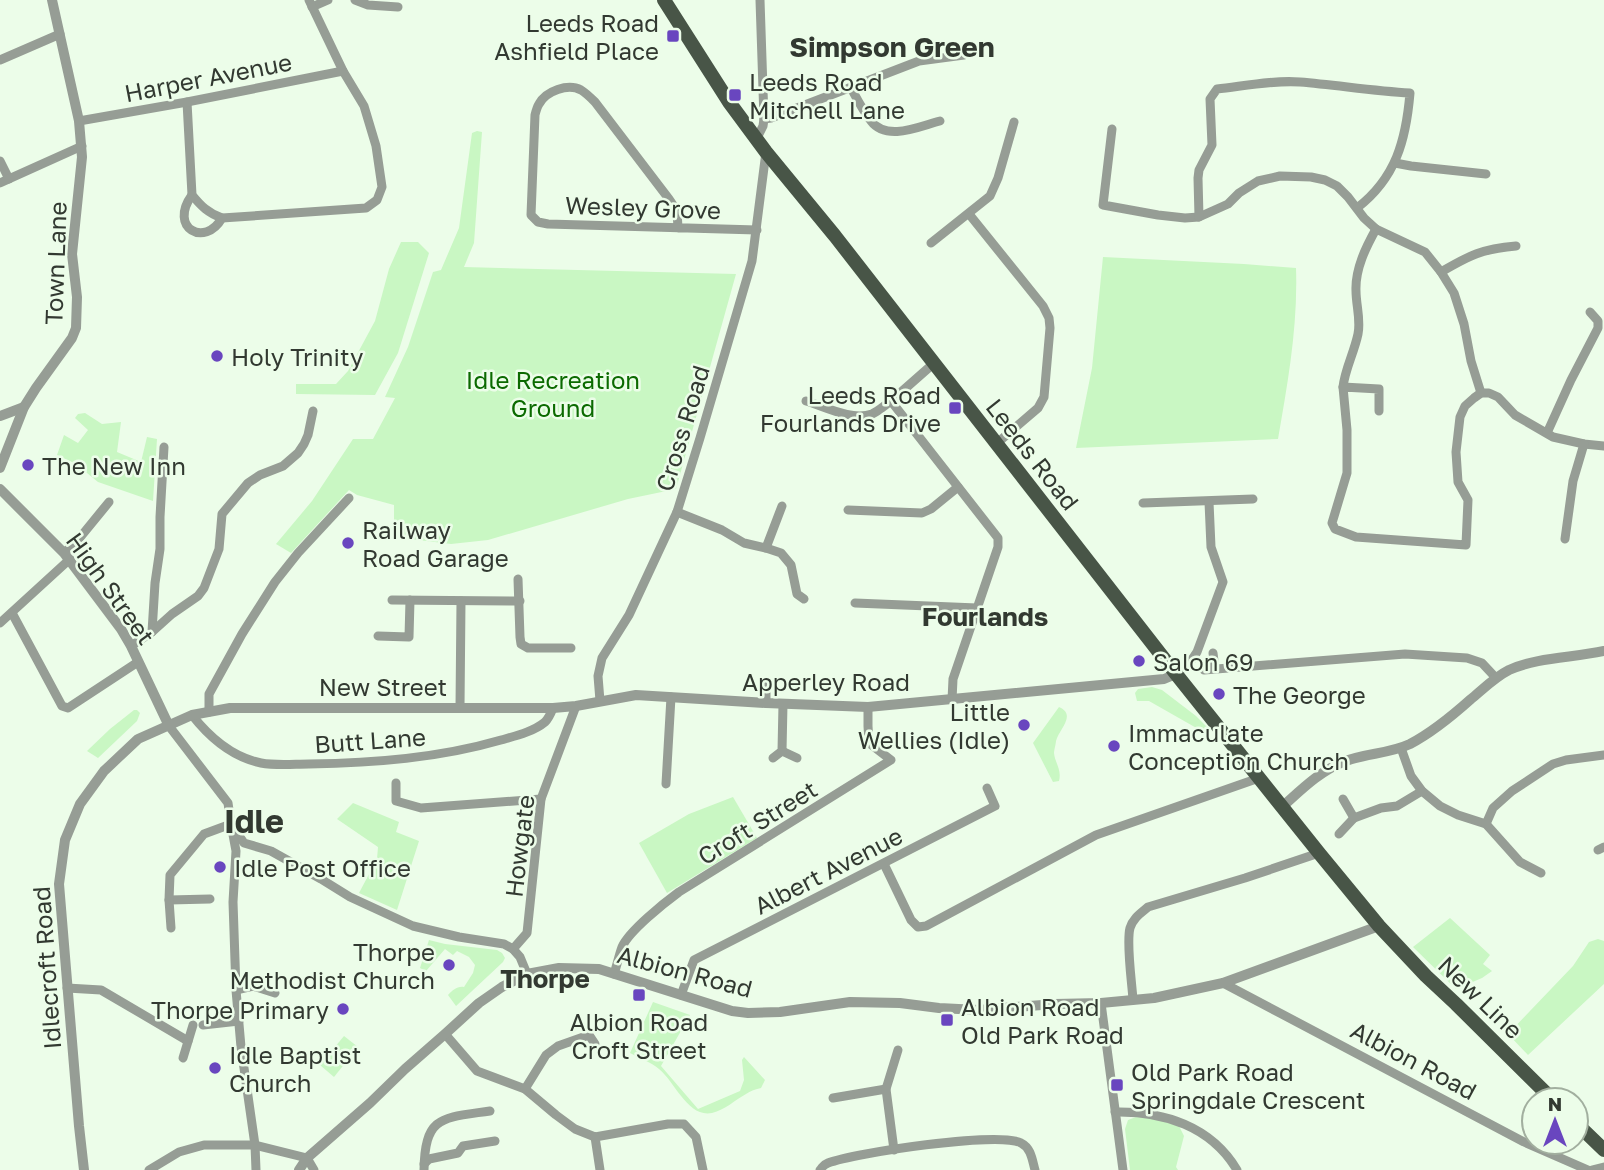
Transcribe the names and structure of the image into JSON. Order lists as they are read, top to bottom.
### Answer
{
  "streets": {
    "main road": ["Leeds Road", "New Line"],
    "street": [
      "Harper Avenue",
      "Wesley Grove",
      "Town Lane",
      "Cross Road",
      "High Street",
      "Apperley Road",
      "New Street",
      "Butt Lane",
      "Croft Street",
      "Howgate",
      "Albert Avenue",
      "Idlecroft Road",
      "Albion Road"
    ]
  },
  "crossings": [
    ["Harper Avenue", "Town Lane"],
    ["Wesley Grove", "Cross Road"],
    ["Cross Road", "Leeds Road"],
    ["Cross Road", "Apperley Road"],
    ["Cross Road", "New Street"],
    ["Leeds Road", "Apperley Road"],
    ["Leeds Road", "Albion Road"],
    ["Leeds Road", "New Line"],
    ["High Street", "New Street"],
    ["High Street", "Idlecroft Road"],
    ["Apperley Road", "New Street"],
    ["Apperley Road", "Croft Street"],
    ["New Street", "Butt Lane"],
    ["New Street", "Howgate"],
    ["New Street", "Idlecroft Road"],
    ["Croft Street", "Albion Road"],
    ["Albert Avenue", "Albion Road"],
    ["Albion Road", "New Line"]
  ],
  "districts": [
    "Simpson Green",
    "Fourlands",
    "Idle",
    "Thorpe"
  ],
  "parks": ["Idle Recreation Ground"],
  "places": {
    "transit": [
      "Leeds Road Ashfield Place",
      "Leeds Road Mitchell Lane",
      "Leeds Road Fourlands Drive",
      "Albion Road Croft Street",
      "Albion Road Old Park Road",
      "Old Park Road Springdale Crescent"
    ],
    "other": [
      "Holy Trinity",
      "The New Inn",
      "Railway Road Garage",
      "Salon 69",
      "The George",
      "Little Wellies (Idle)",
      "Immaculate Conception Church",
      "Idle Post Office",
      "Thorpe Methodist Church",
      "Thorpe Primary",
      "Idle Baptist Church"
    ]
  },
  "north": "top"
}
